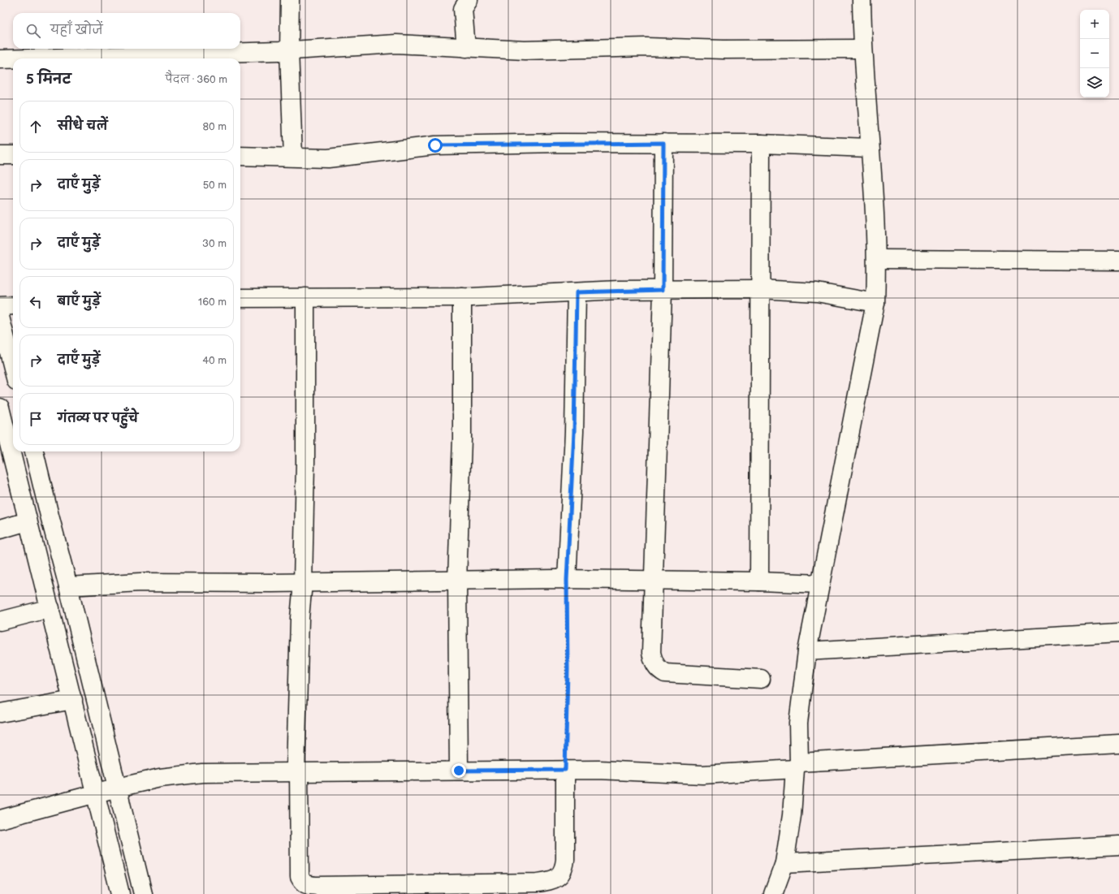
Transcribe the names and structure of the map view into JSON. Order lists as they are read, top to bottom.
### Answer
{
  "page": {
    "map_buttons": ["+", "−"],
    "search": "यहाँ खोजें",
    "heading": ["5 मिनट", "पैदल · 360 m"],
    "list": [
      ["सीधे चलें", "80 m"],
      ["दाएँ मुड़ें", "50 m"],
      ["दाएँ मुड़ें", "30 m"],
      ["बाएँ मुड़ें", "160 m"],
      ["दाएँ मुड़ें", "40 m"],
      "गंतव्य पर पहुँचे"
    ]
  }
}
